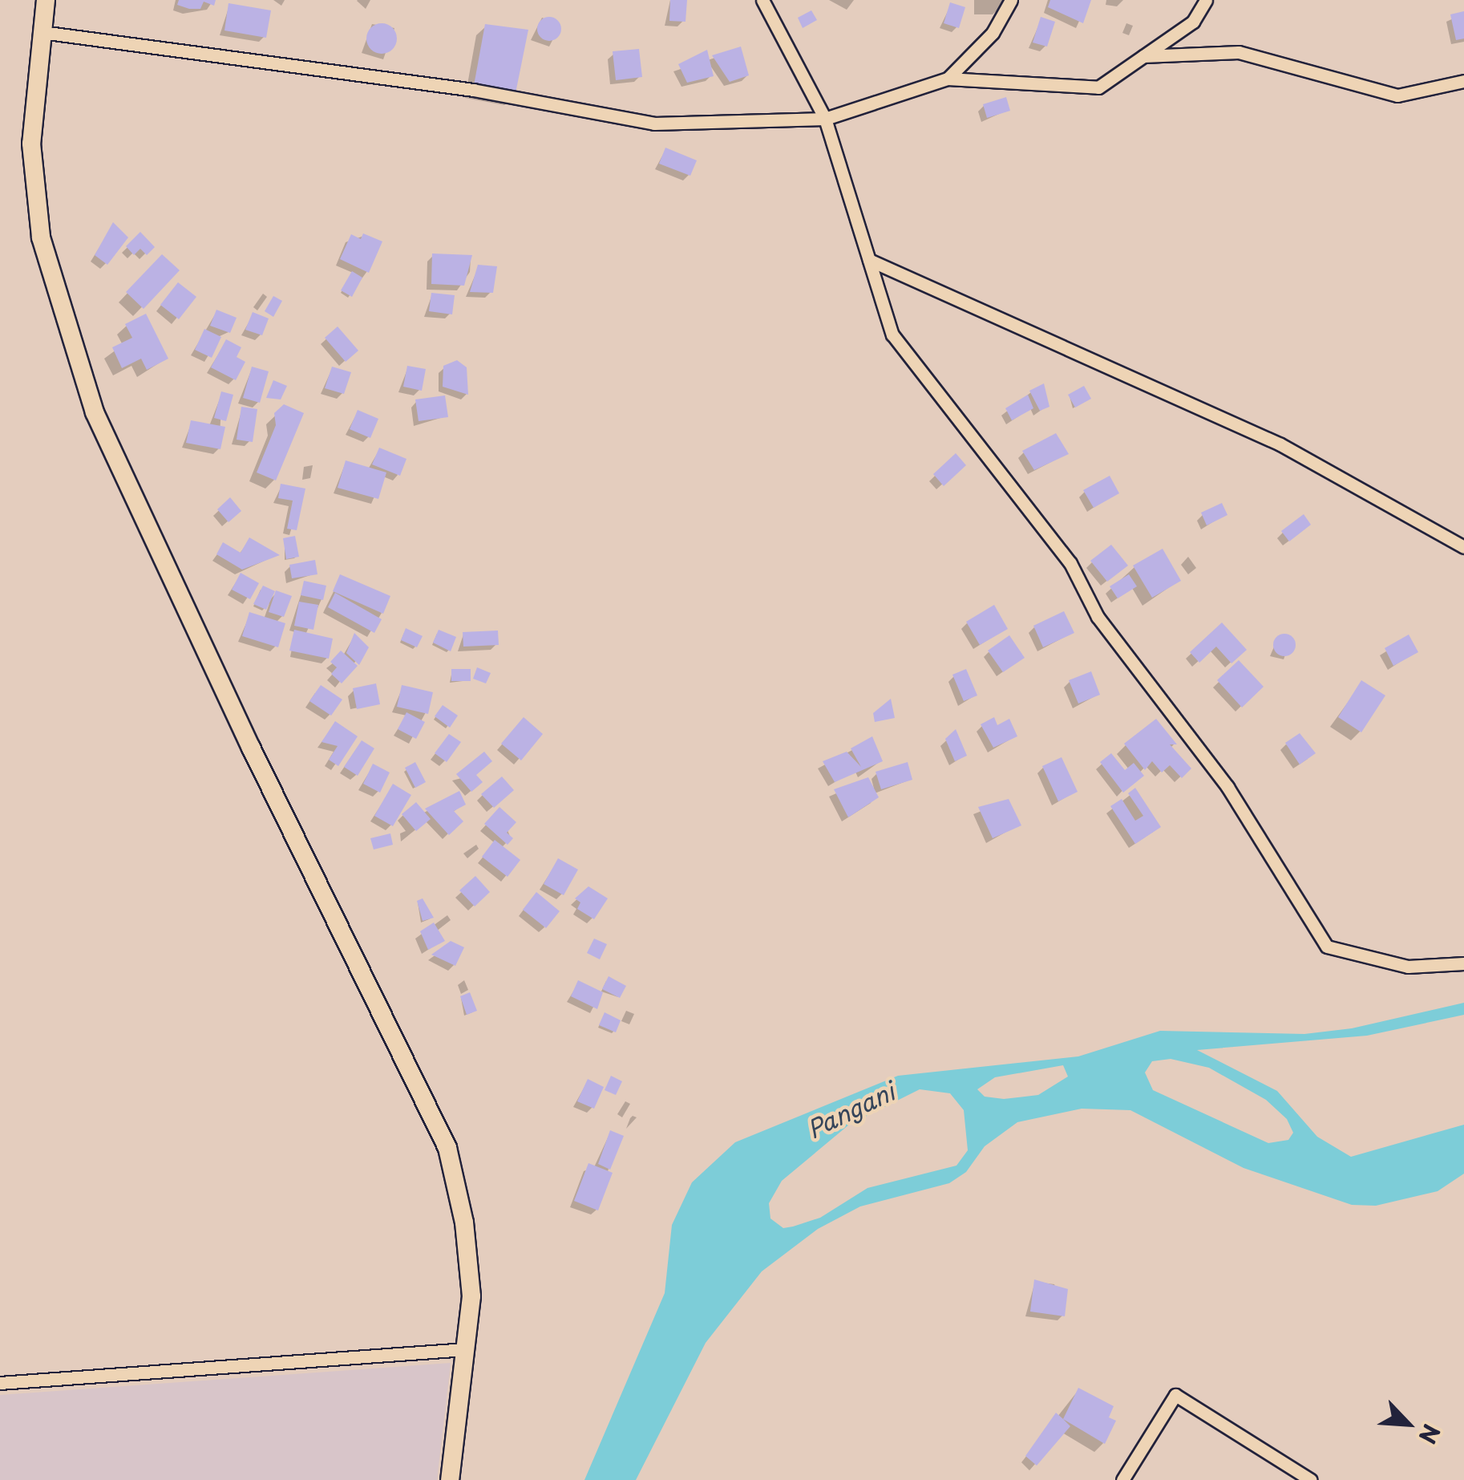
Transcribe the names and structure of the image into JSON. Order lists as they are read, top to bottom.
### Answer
{
  "water": ["Pangani"],
  "north": "bottom right"
}
